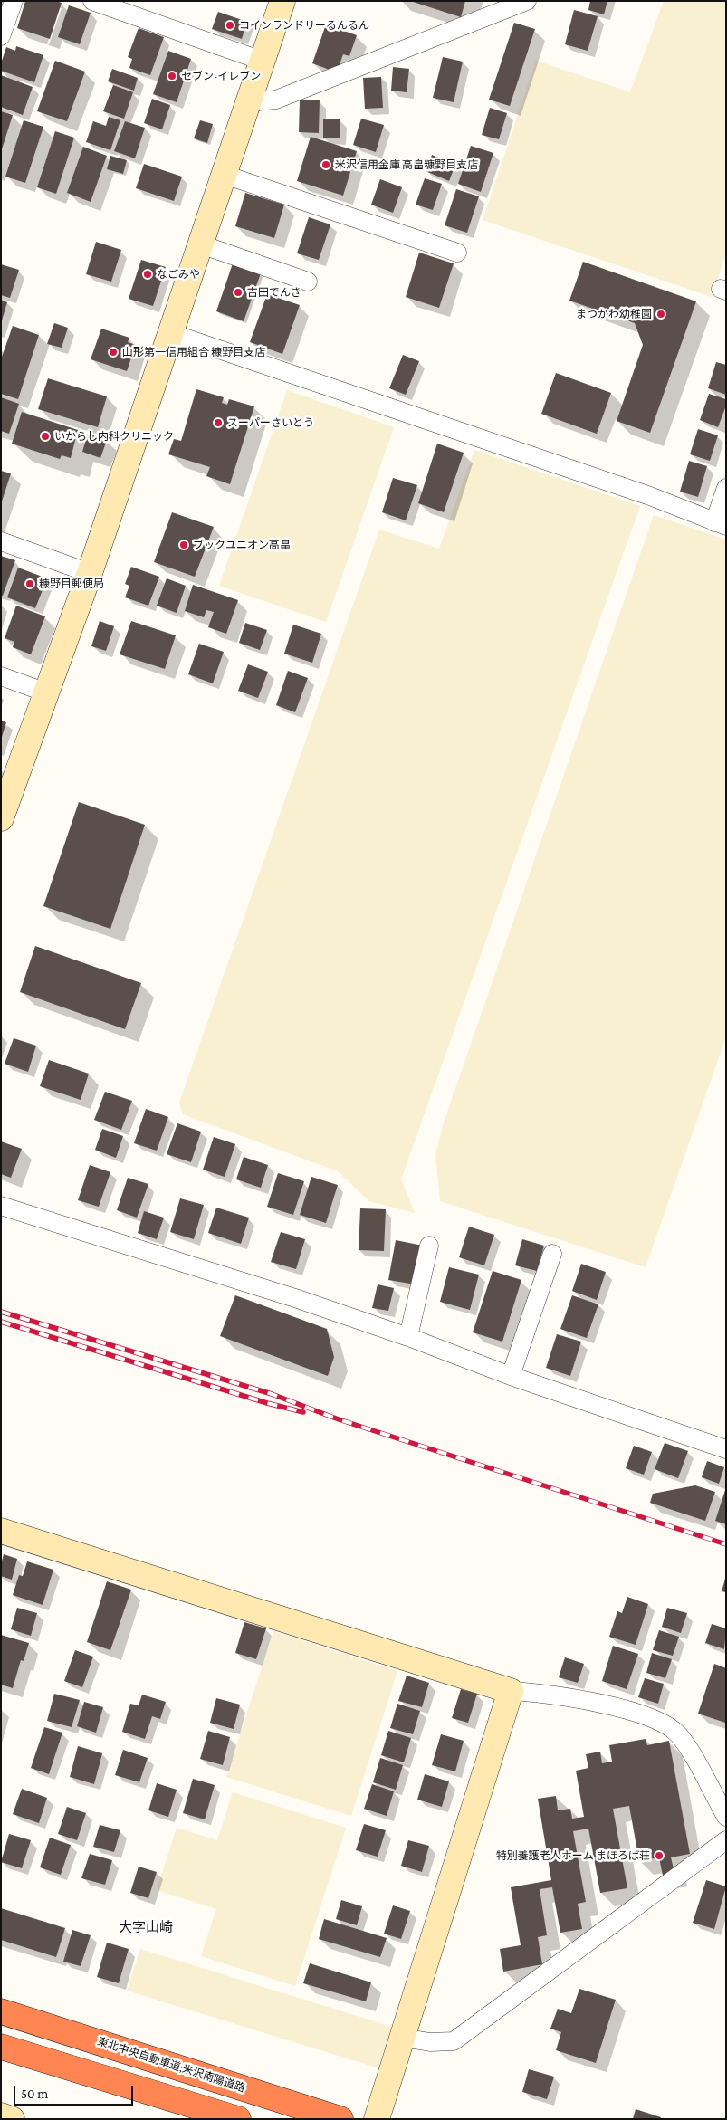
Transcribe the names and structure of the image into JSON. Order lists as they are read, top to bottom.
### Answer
{
  "streets": {
    "highway": ["東北中央自動車道;米沢南陽道路"]
  },
  "districts": ["大字山崎"],
  "places": [
    "コインランドリーるんるん",
    "セブン-イレブン",
    "米沢信用金庫 高畠糠野目支店",
    "なごみや",
    "吉田でんき",
    "まつかわ幼稚園",
    "山形第一信用組合 糠野目支店",
    "スーパーさいとう",
    "いからし内科クリニック",
    "ブックユニオン高畠",
    "糠野目郵便局",
    "特別養護老人ホーム まほろば荘"
  ],
  "scale_bar": "50 m"
}
